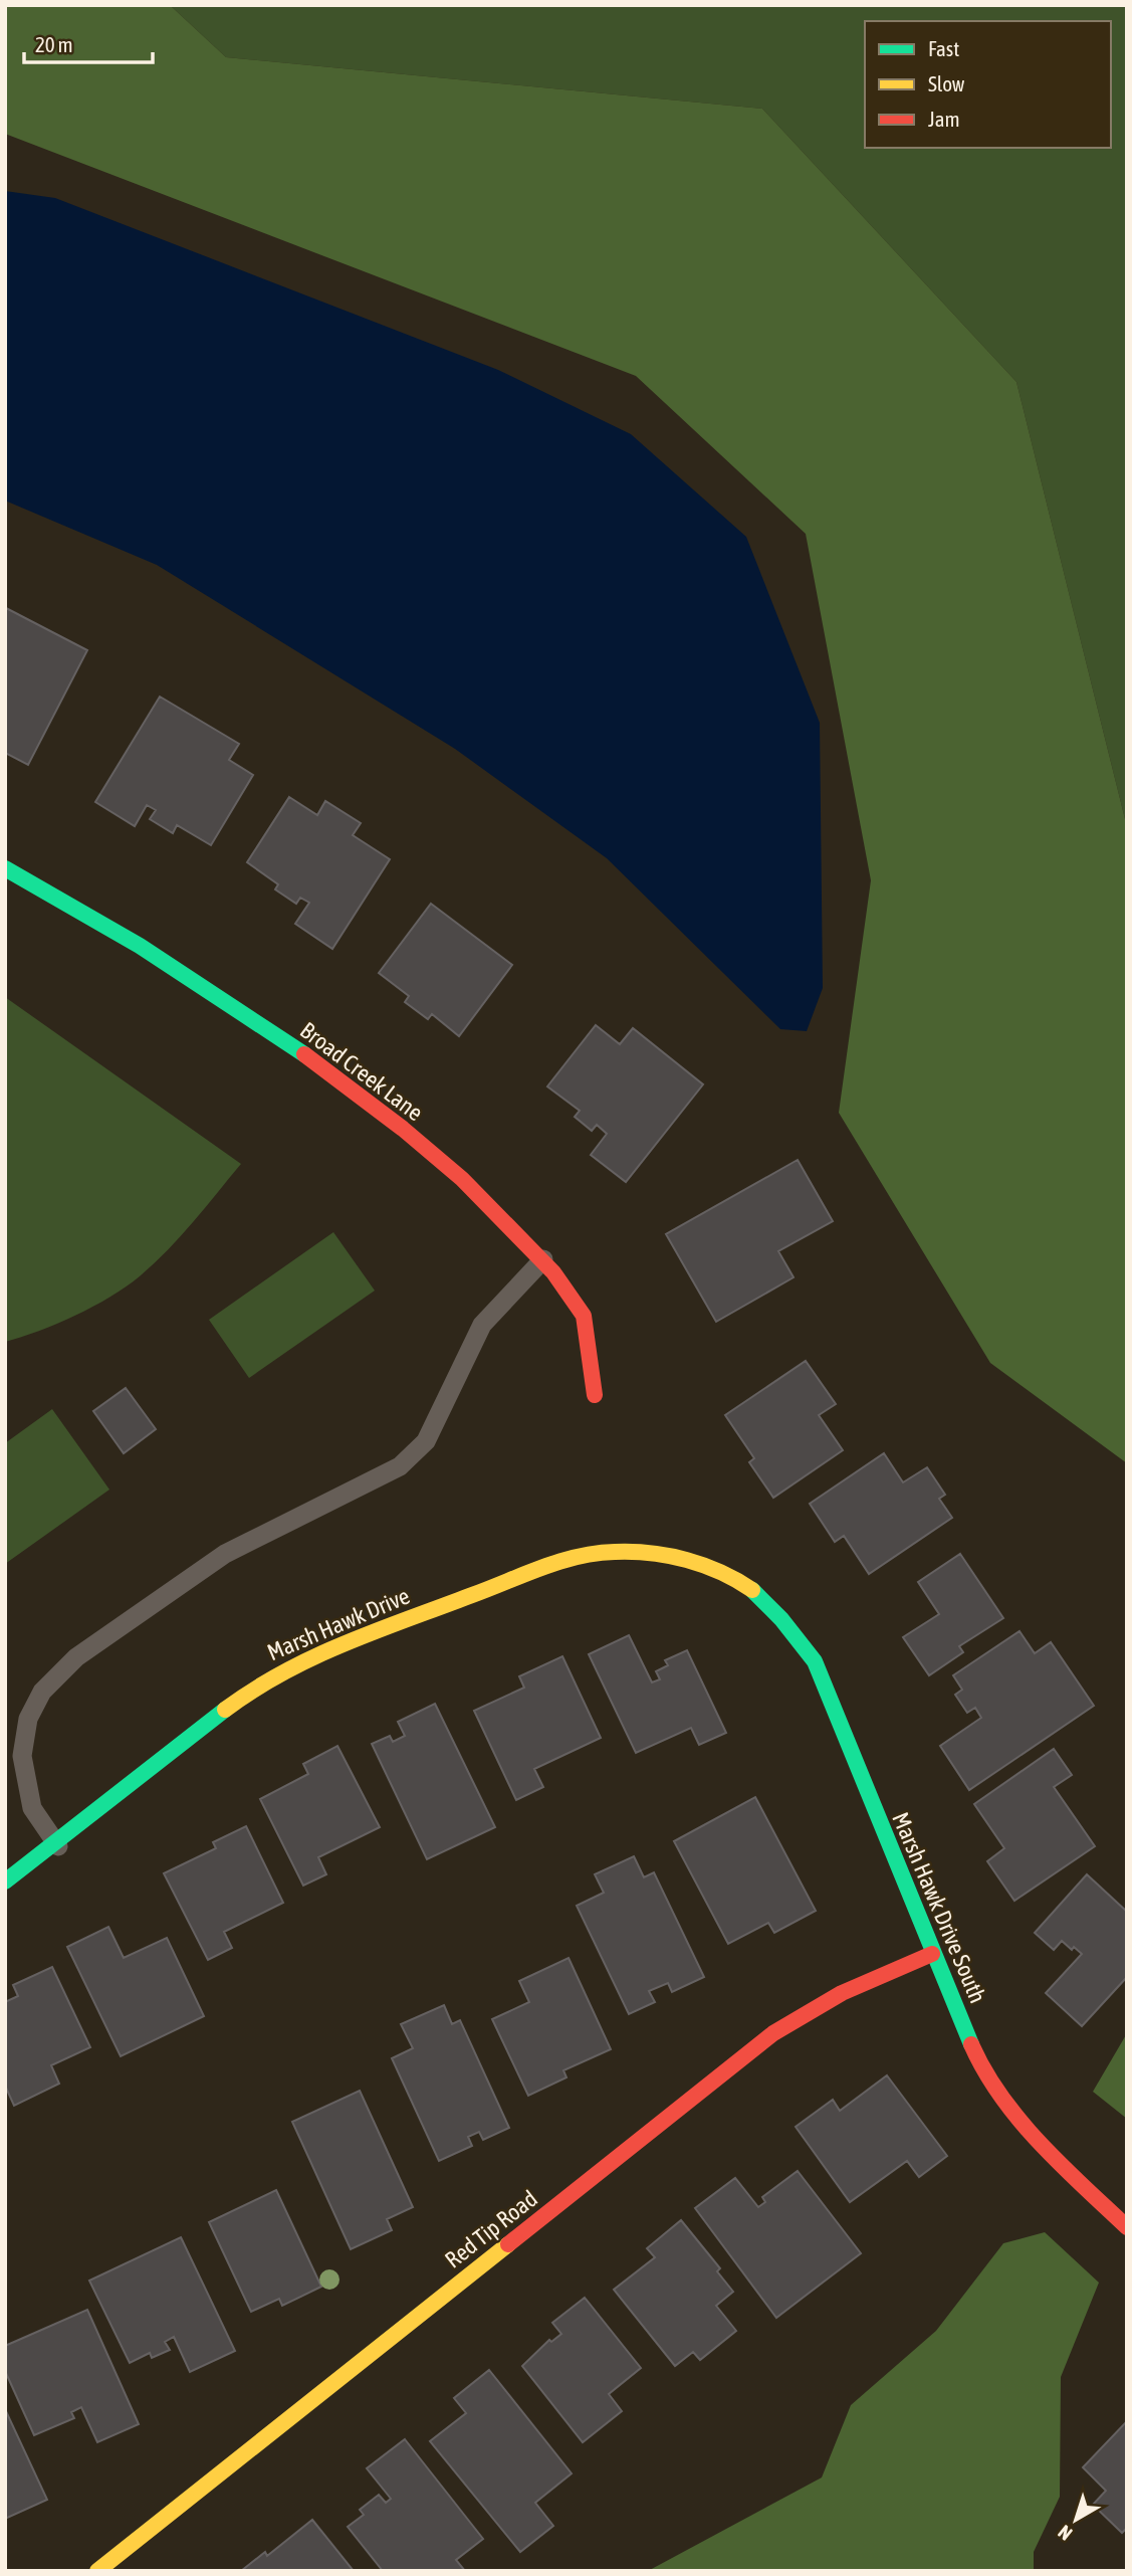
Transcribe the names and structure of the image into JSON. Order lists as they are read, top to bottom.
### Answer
{
  "streets": {
    "street": [
      "Broad Creek Lane",
      "Marsh Hawk Drive",
      "Marsh Hawk Drive South",
      "Red Tip Road"
    ]
  },
  "crossings": [
    ["Marsh Hawk Drive", "Marsh Hawk Drive South"],
    ["Marsh Hawk Drive South", "Red Tip Road"]
  ],
  "legend": ["Fast", "Slow", "Jam"],
  "scale_bar": "20 m",
  "north": "bottom left"
}
